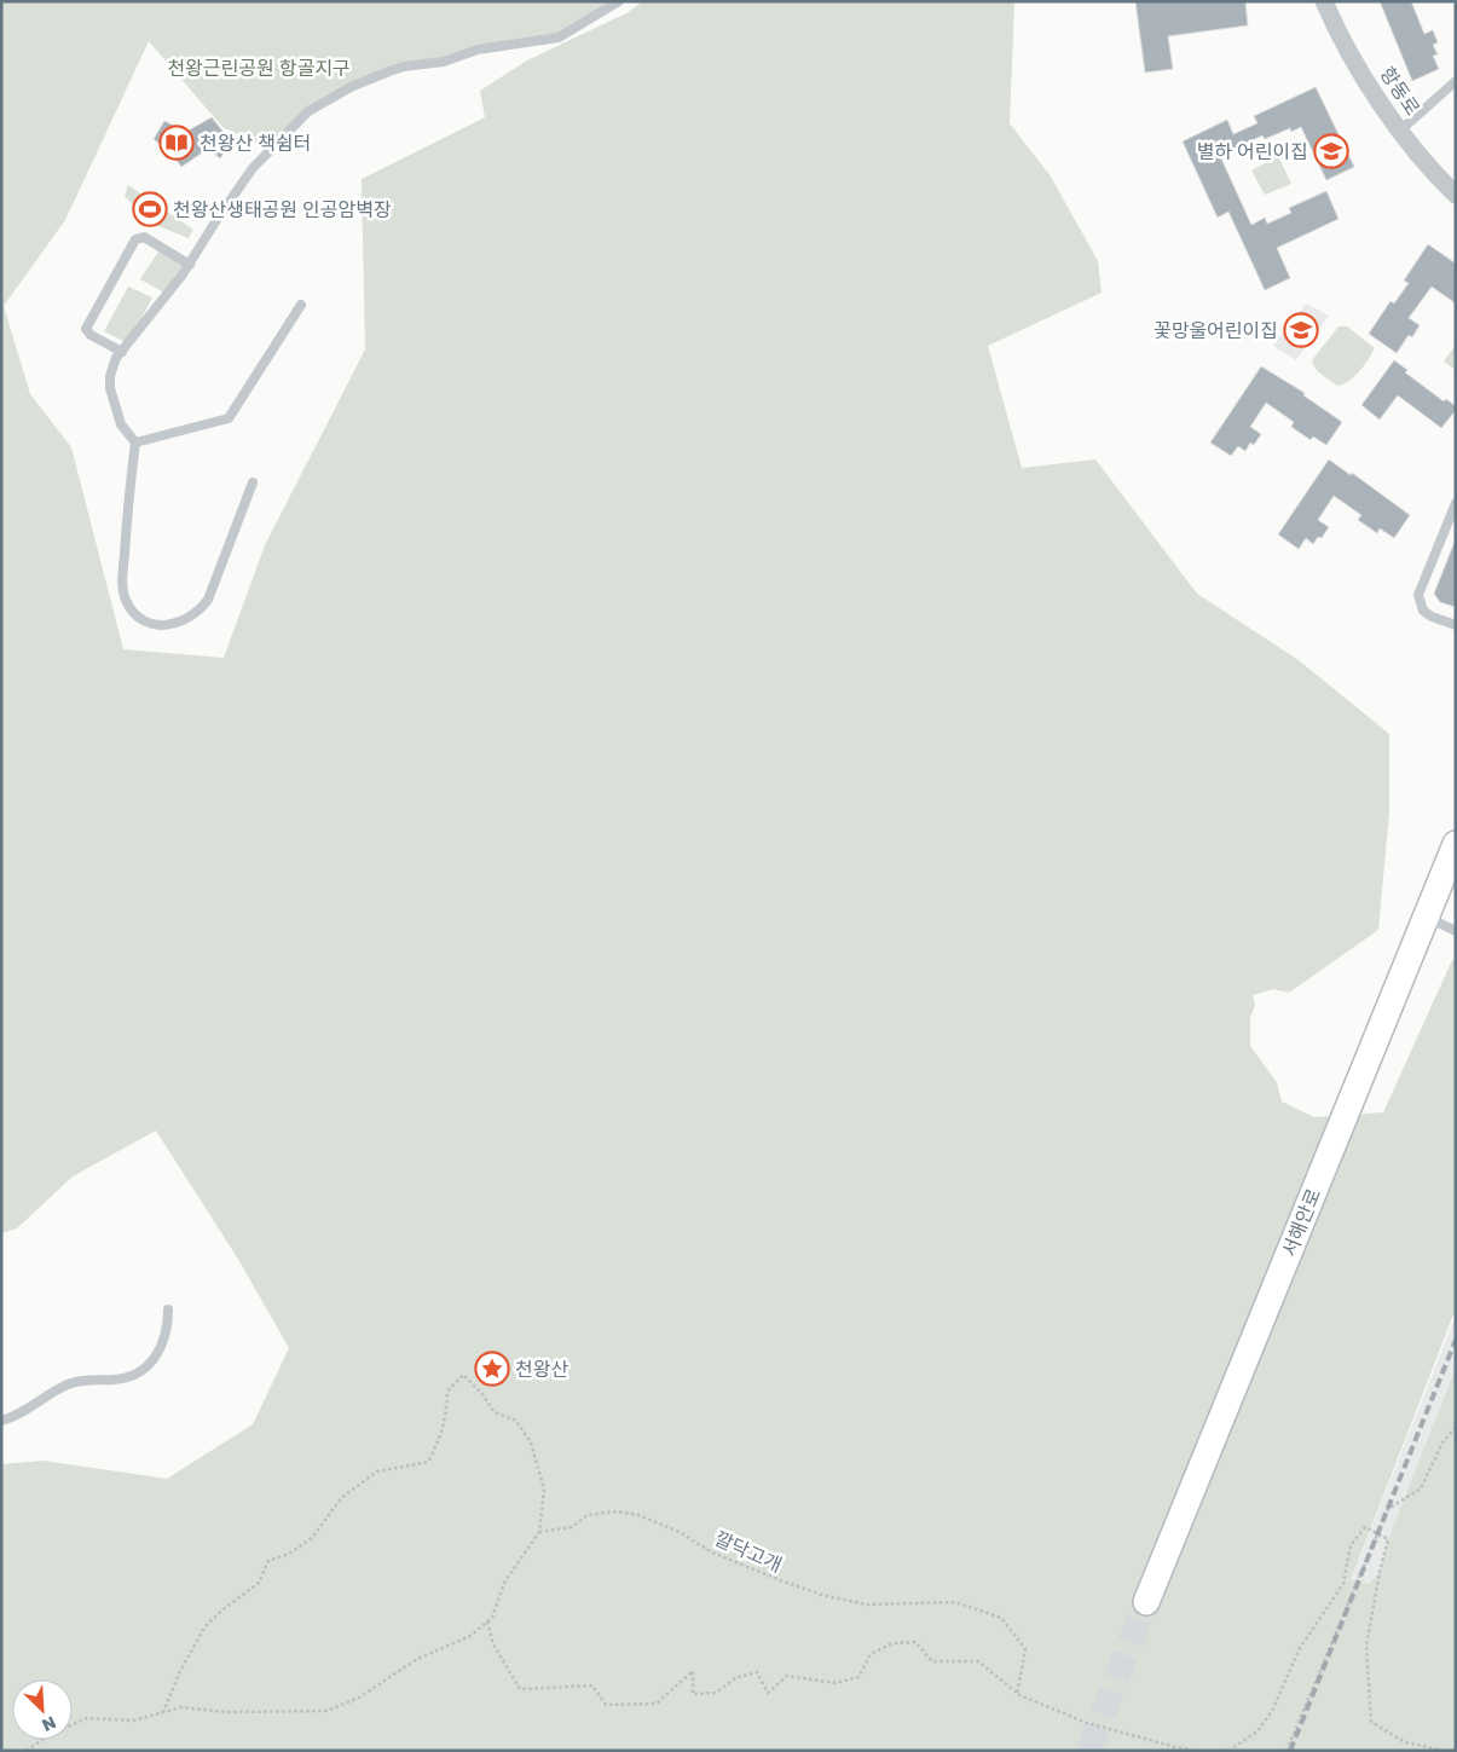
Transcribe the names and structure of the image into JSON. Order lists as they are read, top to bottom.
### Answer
{
  "streets": {
    "main road": ["서해안로"],
    "street": ["항동로"],
    "path": ["깔닥고개"]
  },
  "parks": ["천왕근린공원 항골지구"],
  "places": {
    "library": ["천왕산 책쉼터"],
    "school or university": ["별하 어린이집", "꽃망울어린이집"],
    "sports": ["천왕산생태공원 인공암벽장"],
    "place": ["천왕산"]
  },
  "north": "bottom right"
}
